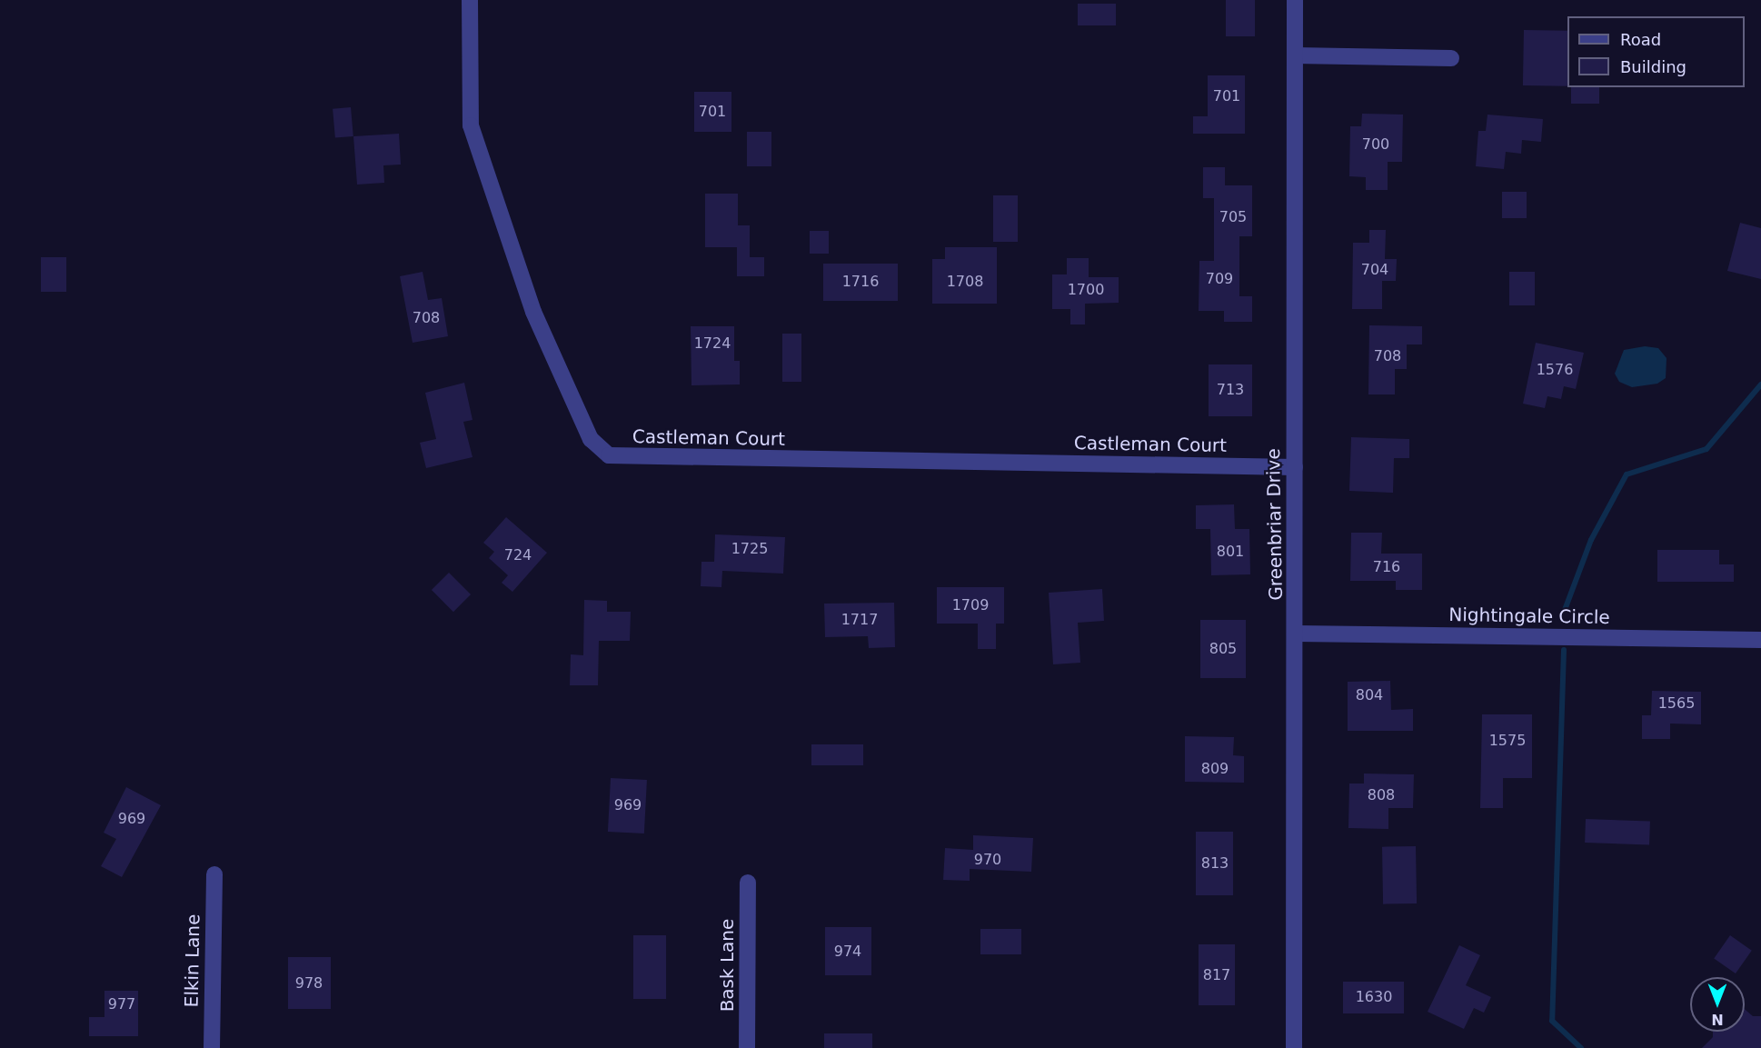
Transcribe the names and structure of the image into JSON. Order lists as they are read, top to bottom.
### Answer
{
  "streets": {
    "street": [
      "Castleman Court",
      "Greenbriar Drive",
      "Nightingale Circle",
      "Elkin Lane",
      "Bask Lane"
    ]
  },
  "crossings": [
    ["Castleman Court", "Greenbriar Drive"],
    ["Greenbriar Drive", "Nightingale Circle"]
  ],
  "house_numbers": [
    "701",
    "701",
    "700",
    "705",
    "704",
    "709",
    "1716",
    "1708",
    "1700",
    "708",
    "1724",
    "708",
    "1576",
    "713",
    "1725",
    "801",
    "724",
    "716",
    "1709",
    "1717",
    "805",
    "804",
    "1565",
    "1575",
    "809",
    "808",
    "969",
    "969",
    "970",
    "813",
    "974",
    "817",
    "978",
    "1630",
    "977"
  ],
  "legend": ["Road", "Building"],
  "north": "bottom"
}
